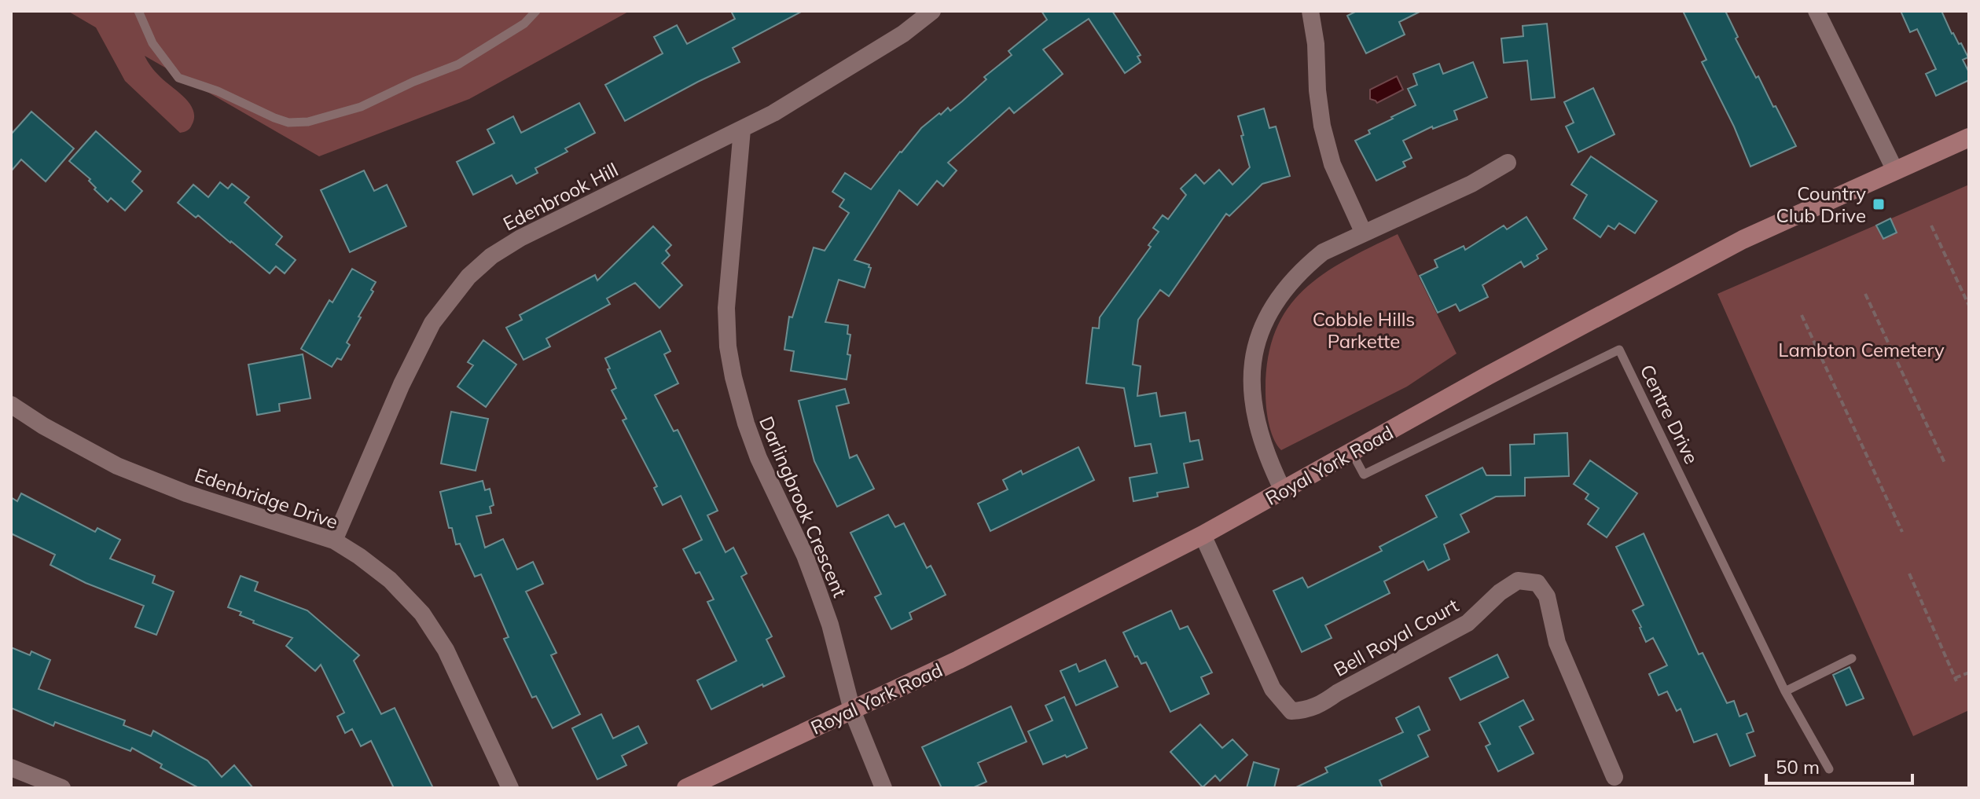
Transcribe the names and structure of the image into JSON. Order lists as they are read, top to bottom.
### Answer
{
  "streets": {
    "main road": ["Royal York Road"],
    "street": [
      "Edenbrook Hill",
      "Edenbridge Drive",
      "Darlingbrook Crescent",
      "Bell Royal Court"
    ],
    "lane": ["Centre Drive"]
  },
  "crossings": [
    ["Edenbrook Hill", "Edenbridge Drive"],
    ["Edenbrook Hill", "Darlingbrook Crescent"],
    ["Centre Drive", "Royal York Road"],
    ["Royal York Road", "Darlingbrook Crescent"],
    ["Royal York Road", "Bell Royal Court"]
  ],
  "parks": ["Cobble Hills Parkette", "Lambton Cemetery"],
  "places": {
    "transit": ["Country Club Drive"]
  },
  "scale_bar": "50 m"
}
